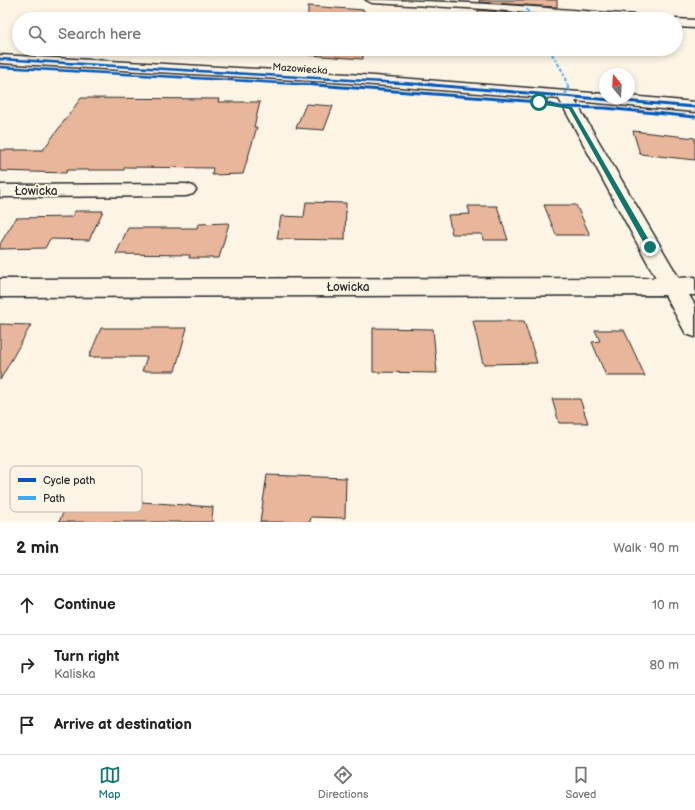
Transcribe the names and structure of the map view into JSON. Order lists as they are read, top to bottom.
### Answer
{
  "streets": {
    "street": ["Mazowiecka", "Łowicka"]
  },
  "legend": ["Cycle path", "Path"],
  "north": "top",
  "page": {
    "search": "Search here",
    "heading": ["2 min", "Walk · 90 m"],
    "list": [
      ["Continue", "10 m"],
      ["Turn right", "Kaliska", "80 m"],
      "Arrive at destination"
    ],
    "nav": ["Map", "Directions", "Saved"]
  }
}
